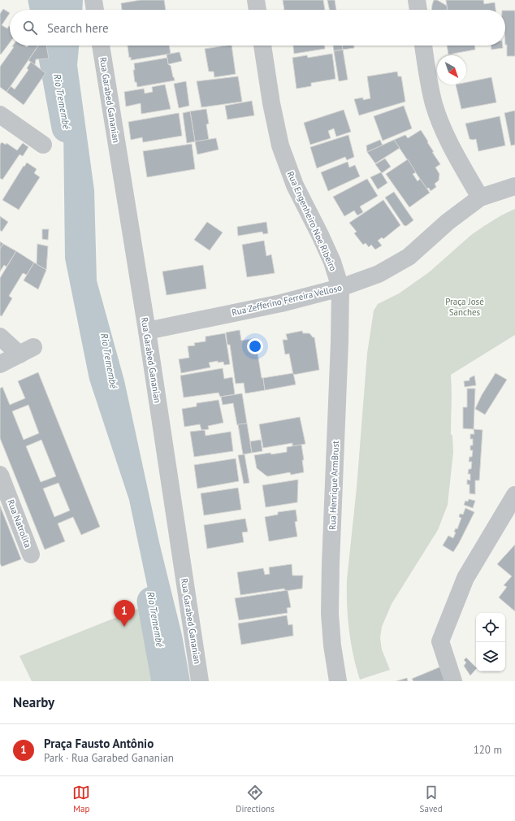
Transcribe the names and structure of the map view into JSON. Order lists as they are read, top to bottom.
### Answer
{
  "streets": {
    "street": [
      "Rua Garabed Gananian",
      "Rua Engenheiro Noe Ribeiro",
      "Rua Zefferino Ferreira Velloso",
      "Rua Henrique ArmBrust",
      "Rua Natrolita"
    ]
  },
  "crossings": [
    ["Rua Garabed Gananian", "Rua Zefferino Ferreira Velloso"],
    ["Rua Engenheiro Noe Ribeiro", "Rua Zefferino Ferreira Velloso"],
    ["Rua Engenheiro Noe Ribeiro", "Rua Henrique ArmBrust"],
    ["Rua Zefferino Ferreira Velloso", "Rua Henrique ArmBrust"]
  ],
  "water": ["Rio Tremembé"],
  "parks": ["Praça José Sanches"],
  "north": "bottom right",
  "page": {
    "search": "Search here",
    "pins": "1",
    "heading": "Nearby",
    "list": [
      {
        "mark": "1",
        "name": "Praça Fausto Antônio",
        "note": "Park · Rua Garabed Gananian",
        "value": "120 m"
      }
    ],
    "nav": ["Map", "Directions", "Saved"]
  }
}
